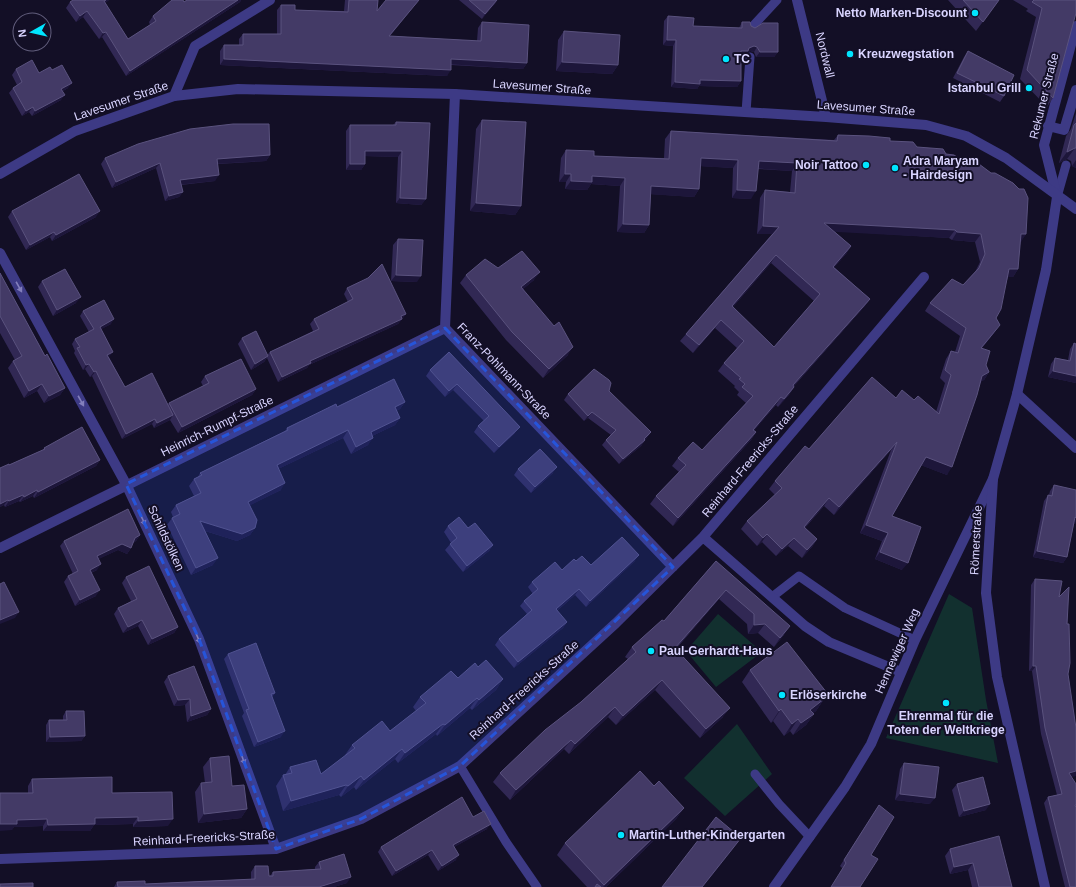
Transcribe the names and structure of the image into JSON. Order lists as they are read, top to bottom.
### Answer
{
  "streets": {
    "street": [
      "Nordwall",
      "Lavesumer Straße",
      "Rekumer Straße",
      "Franz-Pohlmann-Straße",
      "Heinrich-Rumpf-Straße",
      "Reinhard-Freericks-Straße",
      "Schildstölken",
      "Römerstraße",
      "Hennewiger Weg"
    ]
  },
  "crossings": [
    ["Nordwall", "Lavesumer Straße"],
    ["Lavesumer Straße", "Rekumer Straße"],
    ["Lavesumer Straße", "Franz-Pohlmann-Straße"],
    ["Lavesumer Straße", "Römerstraße"],
    ["Rekumer Straße", "Römerstraße"],
    ["Franz-Pohlmann-Straße", "Heinrich-Rumpf-Straße"],
    ["Franz-Pohlmann-Straße", "Reinhard-Freericks-Straße"],
    ["Heinrich-Rumpf-Straße", "Schildstölken"],
    ["Reinhard-Freericks-Straße", "Schildstölken"],
    ["Römerstraße", "Hennewiger Weg"]
  ],
  "one_way": ["Schildstölken"],
  "places": [
    "Netto Marken-Discount",
    "Kreuzwegstation",
    "TC",
    "Istanbul Grill",
    "Noir Tattoo",
    "Adra Maryam - Hairdesign",
    "Paul-Gerhardt-Haus",
    "Erlöserkirche",
    "Ehrenmal für die Toten der Weltkriege",
    "Martin-Luther-Kindergarten"
  ],
  "north": "left"
}
